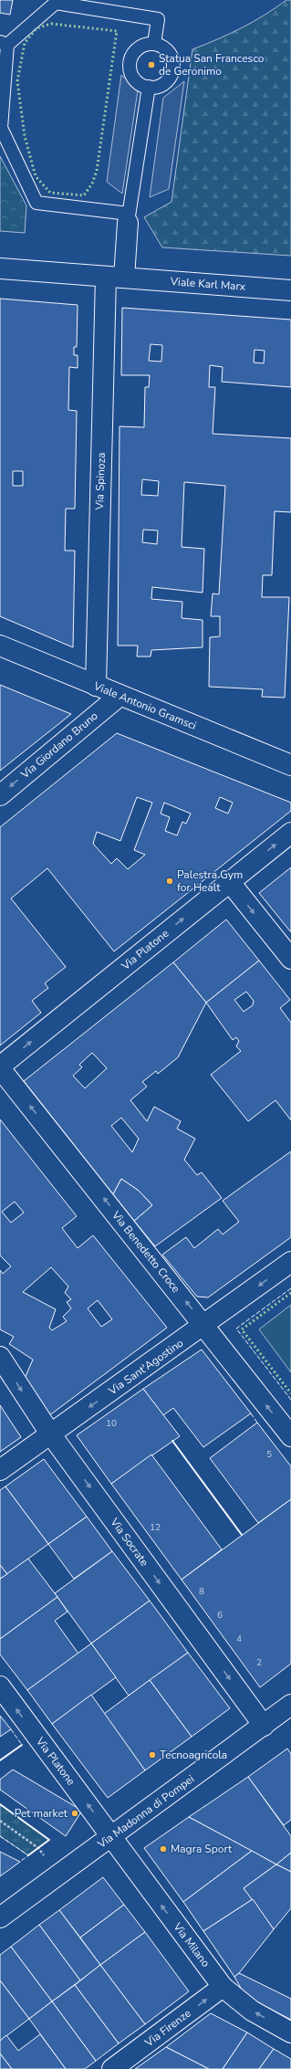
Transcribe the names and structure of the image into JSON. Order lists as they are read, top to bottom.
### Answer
{
  "streets": {
    "street": [
      "Viale Karl Marx",
      "Via Spinoza",
      "Viale Antonio Gramsci",
      "Via Giordano Bruno",
      "Via Platone",
      "Via Benedetto Croce",
      "Via Sant'Agostino",
      "Via Socrate",
      "Via Madonna di Pompei",
      "Via Milano",
      "Via Firenze"
    ]
  },
  "crossings": [
    ["Viale Karl Marx", "Via Spinoza"],
    ["Via Spinoza", "Viale Antonio Gramsci"],
    ["Viale Antonio Gramsci", "Via Giordano Bruno"],
    ["Via Platone", "Via Benedetto Croce"],
    ["Via Platone", "Via Madonna di Pompei"],
    ["Via Platone", "Via Milano"],
    ["Via Benedetto Croce", "Via Sant'Agostino"],
    ["Via Sant'Agostino", "Via Socrate"],
    ["Via Socrate", "Via Madonna di Pompei"],
    ["Via Madonna di Pompei", "Via Milano"],
    ["Via Milano", "Via Firenze"]
  ],
  "one_way": [
    "Via Giordano Bruno",
    "Via Benedetto Croce",
    "Via Sant'Agostino",
    "Via Socrate",
    "Via Milano",
    "Via Firenze"
  ],
  "places": [
    "Statua San Francesco de Geronimo",
    "Palestra Gym for Healt",
    "Tecnoagricola",
    "Pet market",
    "Magra Sport"
  ],
  "house_numbers": [
    "10",
    "5",
    "12",
    "8",
    "6",
    "4",
    "2"
  ]
}
